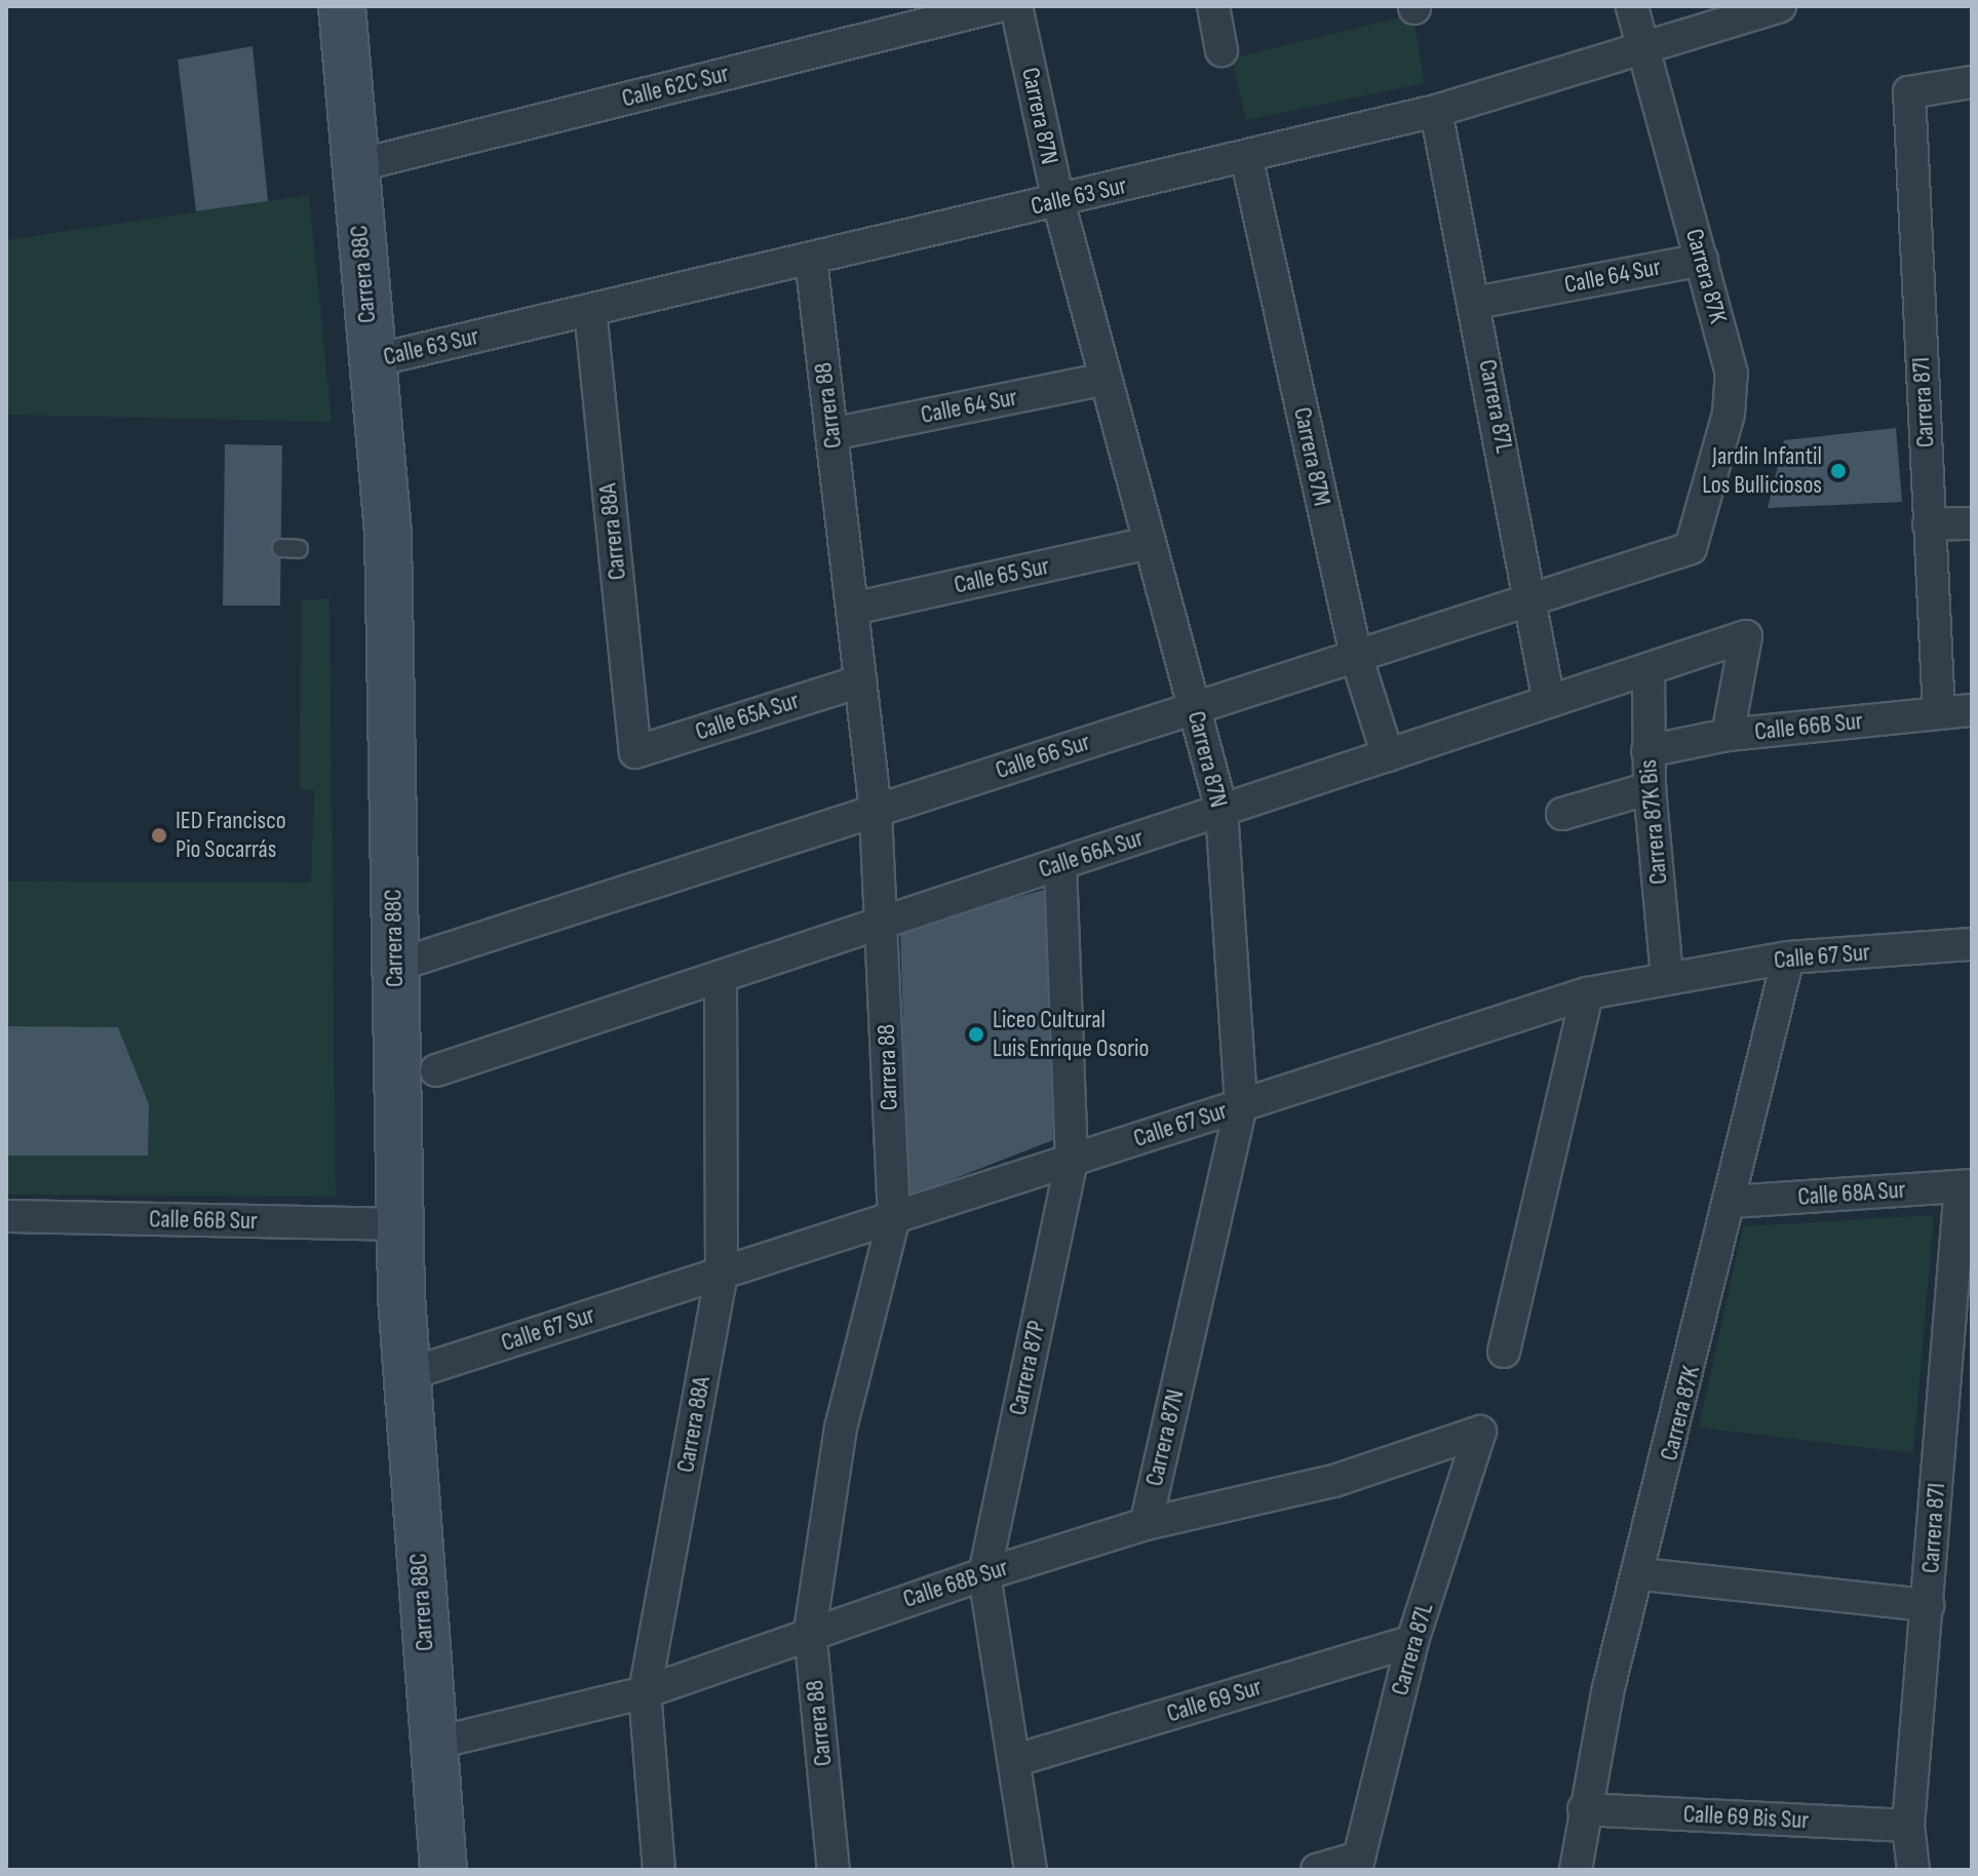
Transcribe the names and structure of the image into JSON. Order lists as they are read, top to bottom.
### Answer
{
  "streets": {
    "street": [
      "Calle 62C Sur",
      "Carrera 87N",
      "Calle 63 Sur",
      "Carrera 88C",
      "Calle 64 Sur",
      "Carrera 87K",
      "Carrera 87I",
      "Carrera 88",
      "Carrera 87L",
      "Carrera 87M",
      "Carrera 88A",
      "Calle 65 Sur",
      "Calle 65A Sur",
      "Calle 66B Sur",
      "Calle 66 Sur",
      "Carrera 87K Bis",
      "Calle 66A Sur",
      "Calle 67 Sur",
      "Calle 68A Sur",
      "Carrera 87P",
      "Calle 68B Sur",
      "Calle 69 Sur",
      "Calle 69 Bis Sur"
    ]
  },
  "crossings": [
    ["Calle 62C Sur", "Carrera 88C"],
    ["Carrera 87N", "Calle 63 Sur"],
    ["Carrera 87N", "Calle 64 Sur"],
    ["Carrera 87N", "Calle 65 Sur"],
    ["Carrera 87N", "Calle 66 Sur"],
    ["Carrera 87N", "Calle 66A Sur"],
    ["Carrera 87N", "Calle 67 Sur"],
    ["Carrera 87N", "Calle 68B Sur"],
    ["Calle 63 Sur", "Carrera 88C"],
    ["Calle 63 Sur", "Carrera 87K"],
    ["Calle 63 Sur", "Carrera 88"],
    ["Calle 63 Sur", "Carrera 87L"],
    ["Calle 63 Sur", "Carrera 87M"],
    ["Calle 63 Sur", "Carrera 88A"],
    ["Carrera 88C", "Calle 66B Sur"],
    ["Carrera 88C", "Calle 66 Sur"],
    ["Carrera 88C", "Calle 67 Sur"],
    ["Carrera 88C", "Calle 68B Sur"],
    ["Calle 64 Sur", "Carrera 87K"],
    ["Calle 64 Sur", "Carrera 88"],
    ["Calle 64 Sur", "Carrera 87L"],
    ["Carrera 87K", "Calle 66 Sur"],
    ["Carrera 87K", "Calle 67 Sur"],
    ["Carrera 87K", "Calle 68A Sur"],
    ["Carrera 87K", "Calle 69 Bis Sur"],
    ["Carrera 87I", "Calle 66B Sur"],
    ["Carrera 87I", "Calle 68A Sur"],
    ["Carrera 87I", "Calle 69 Bis Sur"],
    ["Carrera 88", "Calle 65 Sur"],
    ["Carrera 88", "Calle 65A Sur"],
    ["Carrera 88", "Calle 66 Sur"],
    ["Carrera 88", "Calle 66A Sur"],
    ["Carrera 88", "Calle 67 Sur"],
    ["Carrera 88", "Calle 68B Sur"],
    ["Carrera 87L", "Calle 66 Sur"],
    ["Carrera 87L", "Calle 66A Sur"],
    ["Carrera 87L", "Calle 68B Sur"],
    ["Carrera 87L", "Calle 69 Sur"],
    ["Carrera 87M", "Calle 66 Sur"],
    ["Carrera 87M", "Calle 66A Sur"],
    ["Carrera 88A", "Calle 65A Sur"],
    ["Carrera 88A", "Calle 66A Sur"],
    ["Carrera 88A", "Calle 67 Sur"],
    ["Carrera 88A", "Calle 68B Sur"],
    ["Calle 66B Sur", "Carrera 87K Bis"],
    ["Calle 66B Sur", "Calle 66A Sur"],
    ["Carrera 87K Bis", "Calle 66A Sur"],
    ["Carrera 87K Bis", "Calle 67 Sur"],
    ["Calle 66A Sur", "Carrera 87P"],
    ["Calle 67 Sur", "Carrera 87P"],
    ["Carrera 87P", "Calle 68B Sur"],
    ["Carrera 87P", "Calle 69 Sur"]
  ],
  "places": ["Jardin Infantil Los Bulliciosos", "IED Francisco Pio Socarrás", "Liceo Cultural Luis Enrique Osorio"]
}
